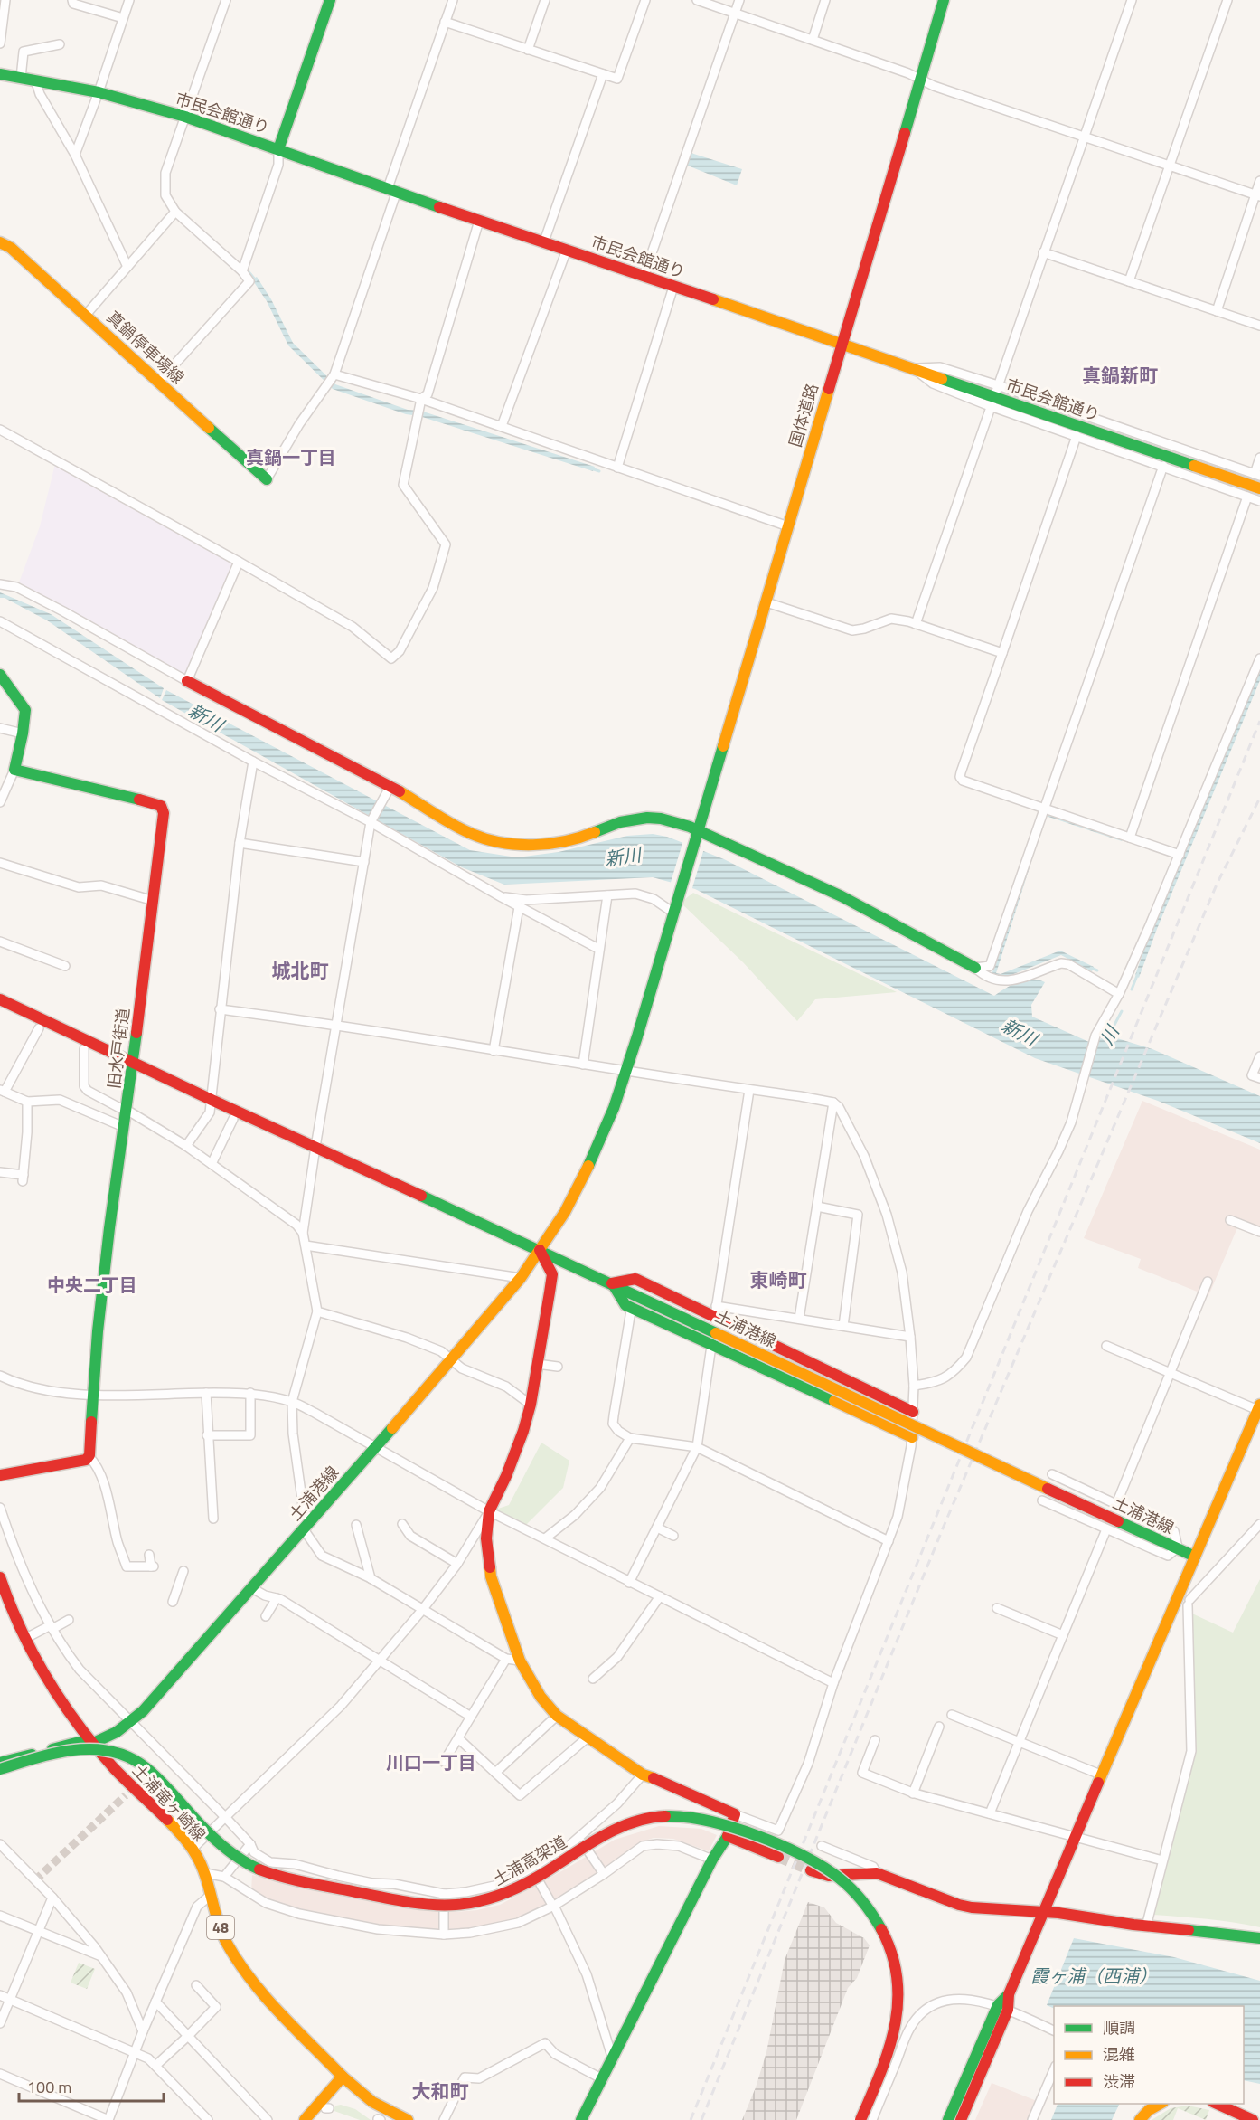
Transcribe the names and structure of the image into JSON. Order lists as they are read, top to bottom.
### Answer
{
  "streets": {
    "street": [
      "市民会館通り",
      "真鍋停車場線",
      "国体道路",
      "旧水戸街道",
      "土浦港線",
      "土浦竜ヶ崎線",
      "土浦高架道",
      "48"
    ]
  },
  "crossings": [
    ["市民会館通り", "国体道路"],
    ["国体道路", "土浦港線"],
    ["土浦港線", "土浦竜ヶ崎線"]
  ],
  "districts": [
    "真鍋新町",
    "真鍋一丁目",
    "城北町",
    "東崎町",
    "中央二丁目",
    "川口一丁目",
    "大和町"
  ],
  "water": ["新川", "川", "霞ヶ浦（西浦）"],
  "legend": ["順調", "混雑", "渋滞"],
  "scale_bar": "100 m"
}
